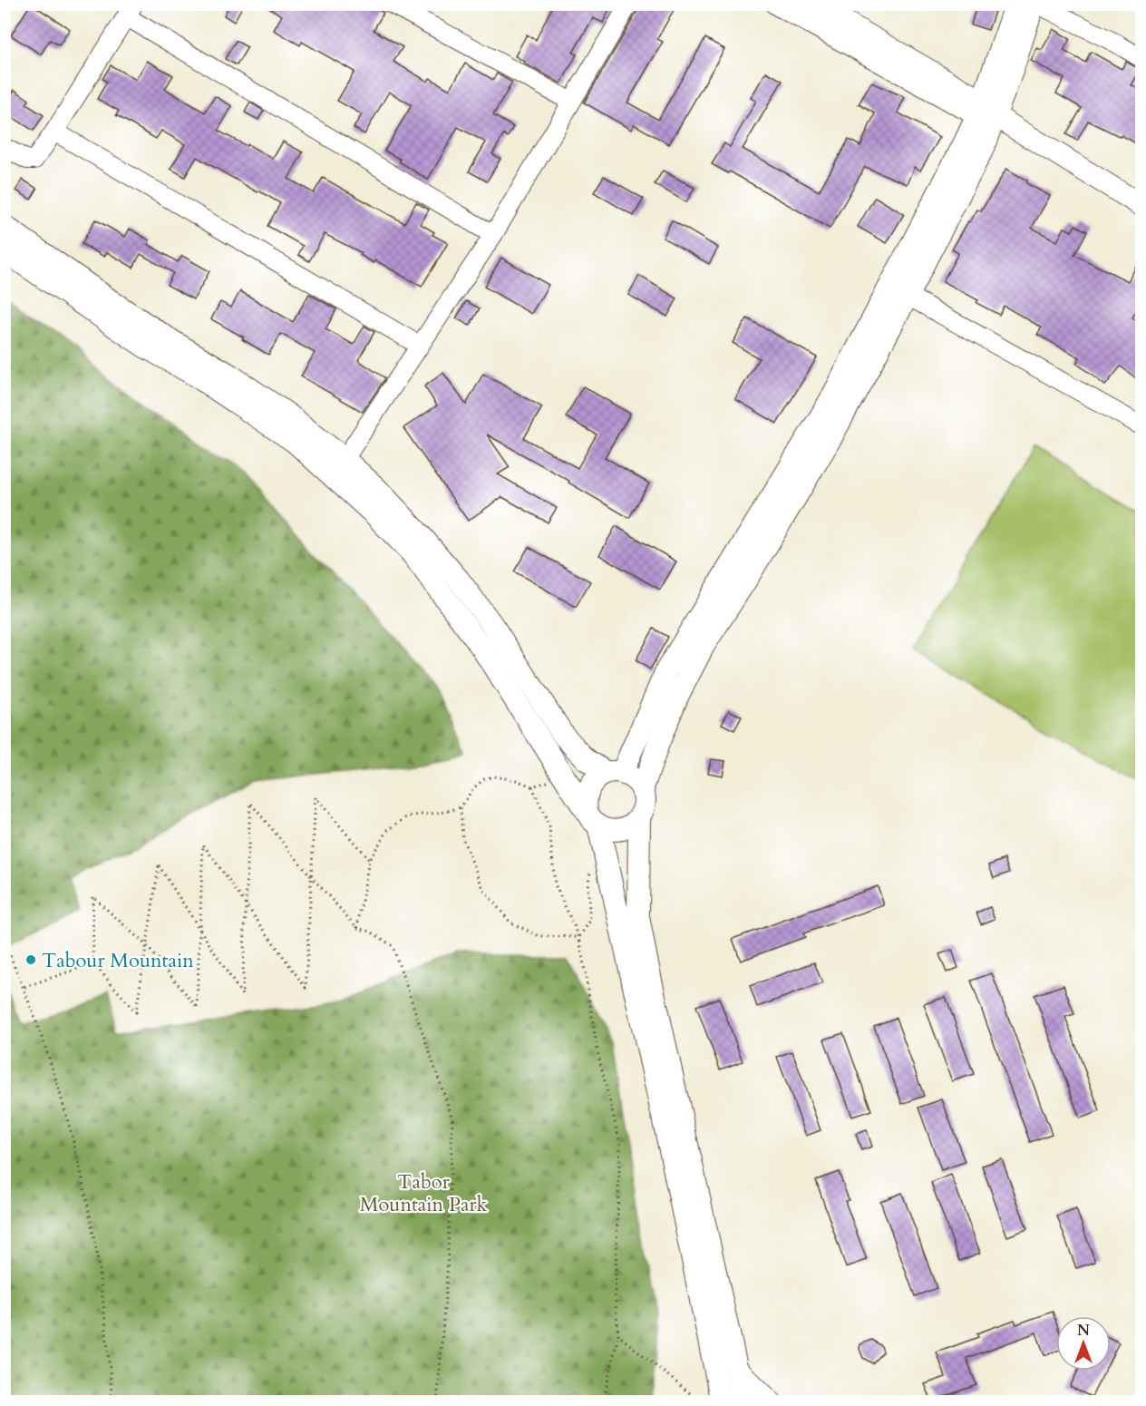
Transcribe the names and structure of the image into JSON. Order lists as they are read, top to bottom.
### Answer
{
  "parks": ["Tabor Mountain Park"],
  "places": ["Tabour Mountain"],
  "north": "top"
}
